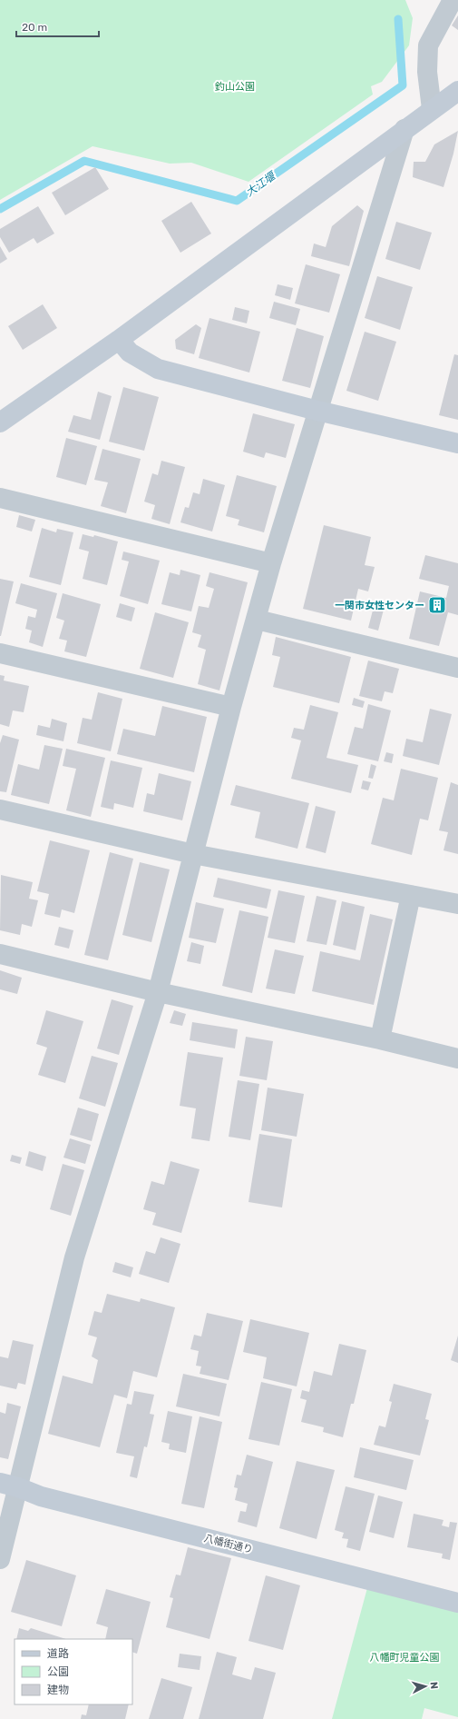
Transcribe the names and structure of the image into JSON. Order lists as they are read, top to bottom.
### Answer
{
  "streets": {
    "street": ["八幡街通り"]
  },
  "water": ["大江堰"],
  "parks": ["釣山公園", "八幡町児童公園"],
  "places": {
    "building": ["一関市女性センター"]
  },
  "legend": ["道路", "公園", "建物"],
  "scale_bar": "20 m",
  "north": "right"
}
